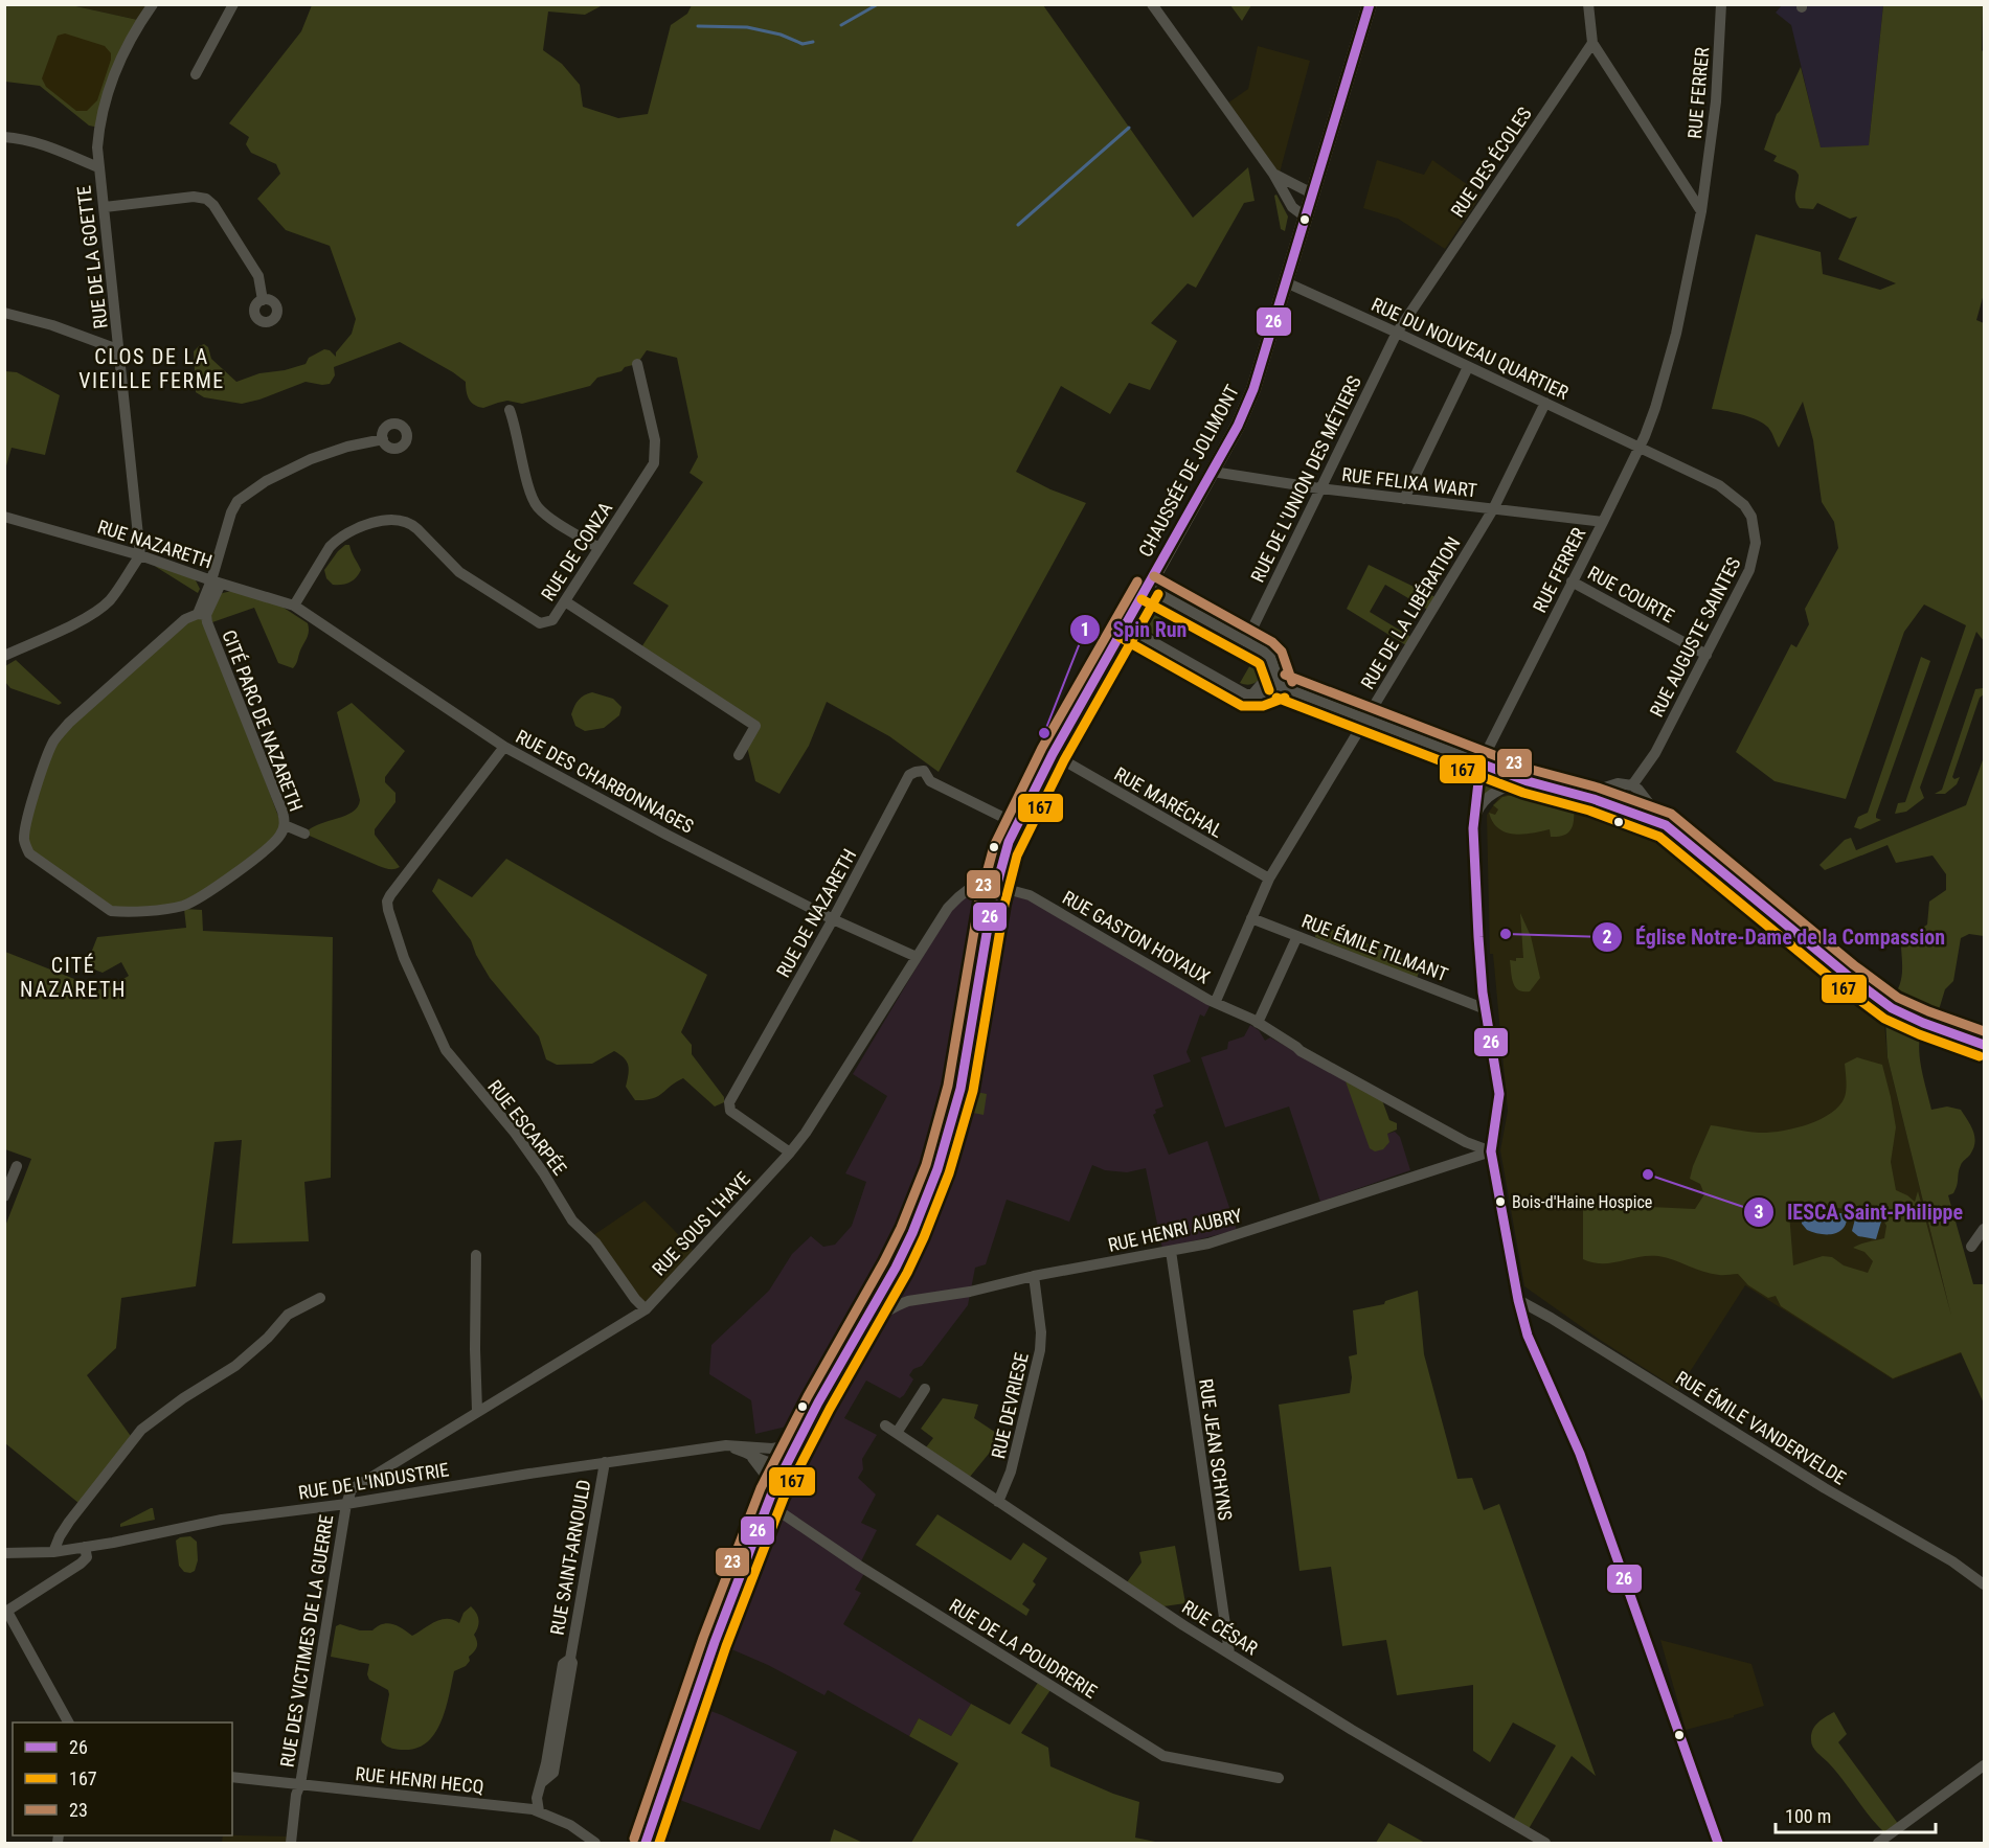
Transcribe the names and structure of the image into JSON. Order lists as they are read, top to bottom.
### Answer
{
  "streets": {
    "main road": ["CHAUSSÉE DE JOLIMONT"],
    "street": [
      "RUE FERRER",
      "RUE DES ÉCOLES",
      "RUE DE LA GOETTE",
      "RUE DU NOUVEAU QUARTIER",
      "RUE DE L'UNION DES MÉTIERS",
      "RUE FELIXA WART",
      "RUE NAZARETH",
      "RUE DE CONZA",
      "RUE COURTE",
      "RUE DE LA LIBÉRATION",
      "RUE AUGUSTE SAINTES",
      "CITÉ PARC DE NAZARETH",
      "RUE DES CHARBONNAGES",
      "RUE MARÉCHAL",
      "RUE DE NAZARETH",
      "RUE GASTON HOYAUX",
      "RUE ÉMILE TILMANT",
      "RUE ESCARPÉE",
      "RUE SOUS L'HAYE",
      "RUE HENRI AUBRY",
      "RUE DEVRIESE",
      "RUE ÉMILE VANDERVELDE",
      "RUE JEAN SCHYNS",
      "RUE DE L'INDUSTRIE",
      "RUE SAINT-ARNOULD",
      "RUE CÉSAR",
      "RUE DES VICTIMES DE LA GUERRE",
      "RUE DE LA POUDRERIE",
      "RUE HENRI HECQ"
    ]
  },
  "crossings": [
    ["RUE FERRER", "RUE DU NOUVEAU QUARTIER"],
    ["RUE FERRER", "RUE FELIXA WART"],
    ["RUE FERRER", "RUE COURTE"],
    ["RUE FERRER", "RUE AUGUSTE SAINTES"],
    ["RUE FERRER", "RUE GASTON HOYAUX"],
    ["RUE FERRER", "RUE ÉMILE TILMANT"],
    ["RUE FERRER", "RUE HENRI AUBRY"],
    ["RUE DES ÉCOLES", "RUE DU NOUVEAU QUARTIER"],
    ["RUE DES ÉCOLES", "RUE DE L'UNION DES MÉTIERS"],
    ["RUE DE LA GOETTE", "RUE NAZARETH"],
    ["RUE DU NOUVEAU QUARTIER", "CHAUSSÉE DE JOLIMONT"],
    ["RUE DU NOUVEAU QUARTIER", "RUE DE L'UNION DES MÉTIERS"],
    ["RUE DU NOUVEAU QUARTIER", "RUE DE LA LIBÉRATION"],
    ["RUE DU NOUVEAU QUARTIER", "RUE AUGUSTE SAINTES"],
    ["CHAUSSÉE DE JOLIMONT", "RUE FELIXA WART"],
    ["CHAUSSÉE DE JOLIMONT", "RUE MARÉCHAL"],
    ["CHAUSSÉE DE JOLIMONT", "RUE DE NAZARETH"],
    ["CHAUSSÉE DE JOLIMONT", "RUE GASTON HOYAUX"],
    ["CHAUSSÉE DE JOLIMONT", "RUE SOUS L'HAYE"],
    ["CHAUSSÉE DE JOLIMONT", "RUE HENRI AUBRY"],
    ["CHAUSSÉE DE JOLIMONT", "RUE DE L'INDUSTRIE"],
    ["CHAUSSÉE DE JOLIMONT", "RUE DE LA POUDRERIE"],
    ["RUE DE L'UNION DES MÉTIERS", "RUE FELIXA WART"],
    ["RUE FELIXA WART", "RUE DE LA LIBÉRATION"],
    ["RUE NAZARETH", "RUE DE CONZA"],
    ["RUE NAZARETH", "RUE DES CHARBONNAGES"],
    ["RUE DE CONZA", "RUE DES CHARBONNAGES"],
    ["RUE COURTE", "RUE AUGUSTE SAINTES"],
    ["RUE DE LA LIBÉRATION", "RUE MARÉCHAL"],
    ["RUE DE LA LIBÉRATION", "RUE GASTON HOYAUX"],
    ["RUE DE LA LIBÉRATION", "RUE ÉMILE TILMANT"],
    ["RUE DES CHARBONNAGES", "RUE DE NAZARETH"],
    ["RUE DES CHARBONNAGES", "RUE ESCARPÉE"],
    ["RUE DES CHARBONNAGES", "RUE SOUS L'HAYE"],
    ["RUE DE NAZARETH", "RUE SOUS L'HAYE"],
    ["RUE GASTON HOYAUX", "RUE SOUS L'HAYE"],
    ["RUE GASTON HOYAUX", "RUE HENRI AUBRY"],
    ["RUE ESCARPÉE", "RUE SOUS L'HAYE"],
    ["RUE SOUS L'HAYE", "RUE DE L'INDUSTRIE"],
    ["RUE SOUS L'HAYE", "RUE DES VICTIMES DE LA GUERRE"],
    ["RUE HENRI AUBRY", "RUE DEVRIESE"],
    ["RUE HENRI AUBRY", "RUE JEAN SCHYNS"],
    ["RUE DEVRIESE", "RUE CÉSAR"],
    ["RUE JEAN SCHYNS", "RUE CÉSAR"],
    ["RUE DE L'INDUSTRIE", "RUE SAINT-ARNOULD"],
    ["RUE DE L'INDUSTRIE", "RUE DES VICTIMES DE LA GUERRE"],
    ["RUE DE L'INDUSTRIE", "RUE DE LA POUDRERIE"],
    ["RUE DES VICTIMES DE LA GUERRE", "RUE HENRI HECQ"]
  ],
  "districts": ["CLOS DE LA VIEILLE FERME", "CITÉ NAZARETH"],
  "places": [
    "Spin Run",
    "Église Notre-Dame de la Compassion",
    "IESCA Saint-Philippe",
    "Bois-d'Haine Hospice"
  ],
  "lines": ["transit line 26", "transit line 23", "transit line 167"],
  "legend": ["26", "167", "23"],
  "scale_bar": "100 m"
}
